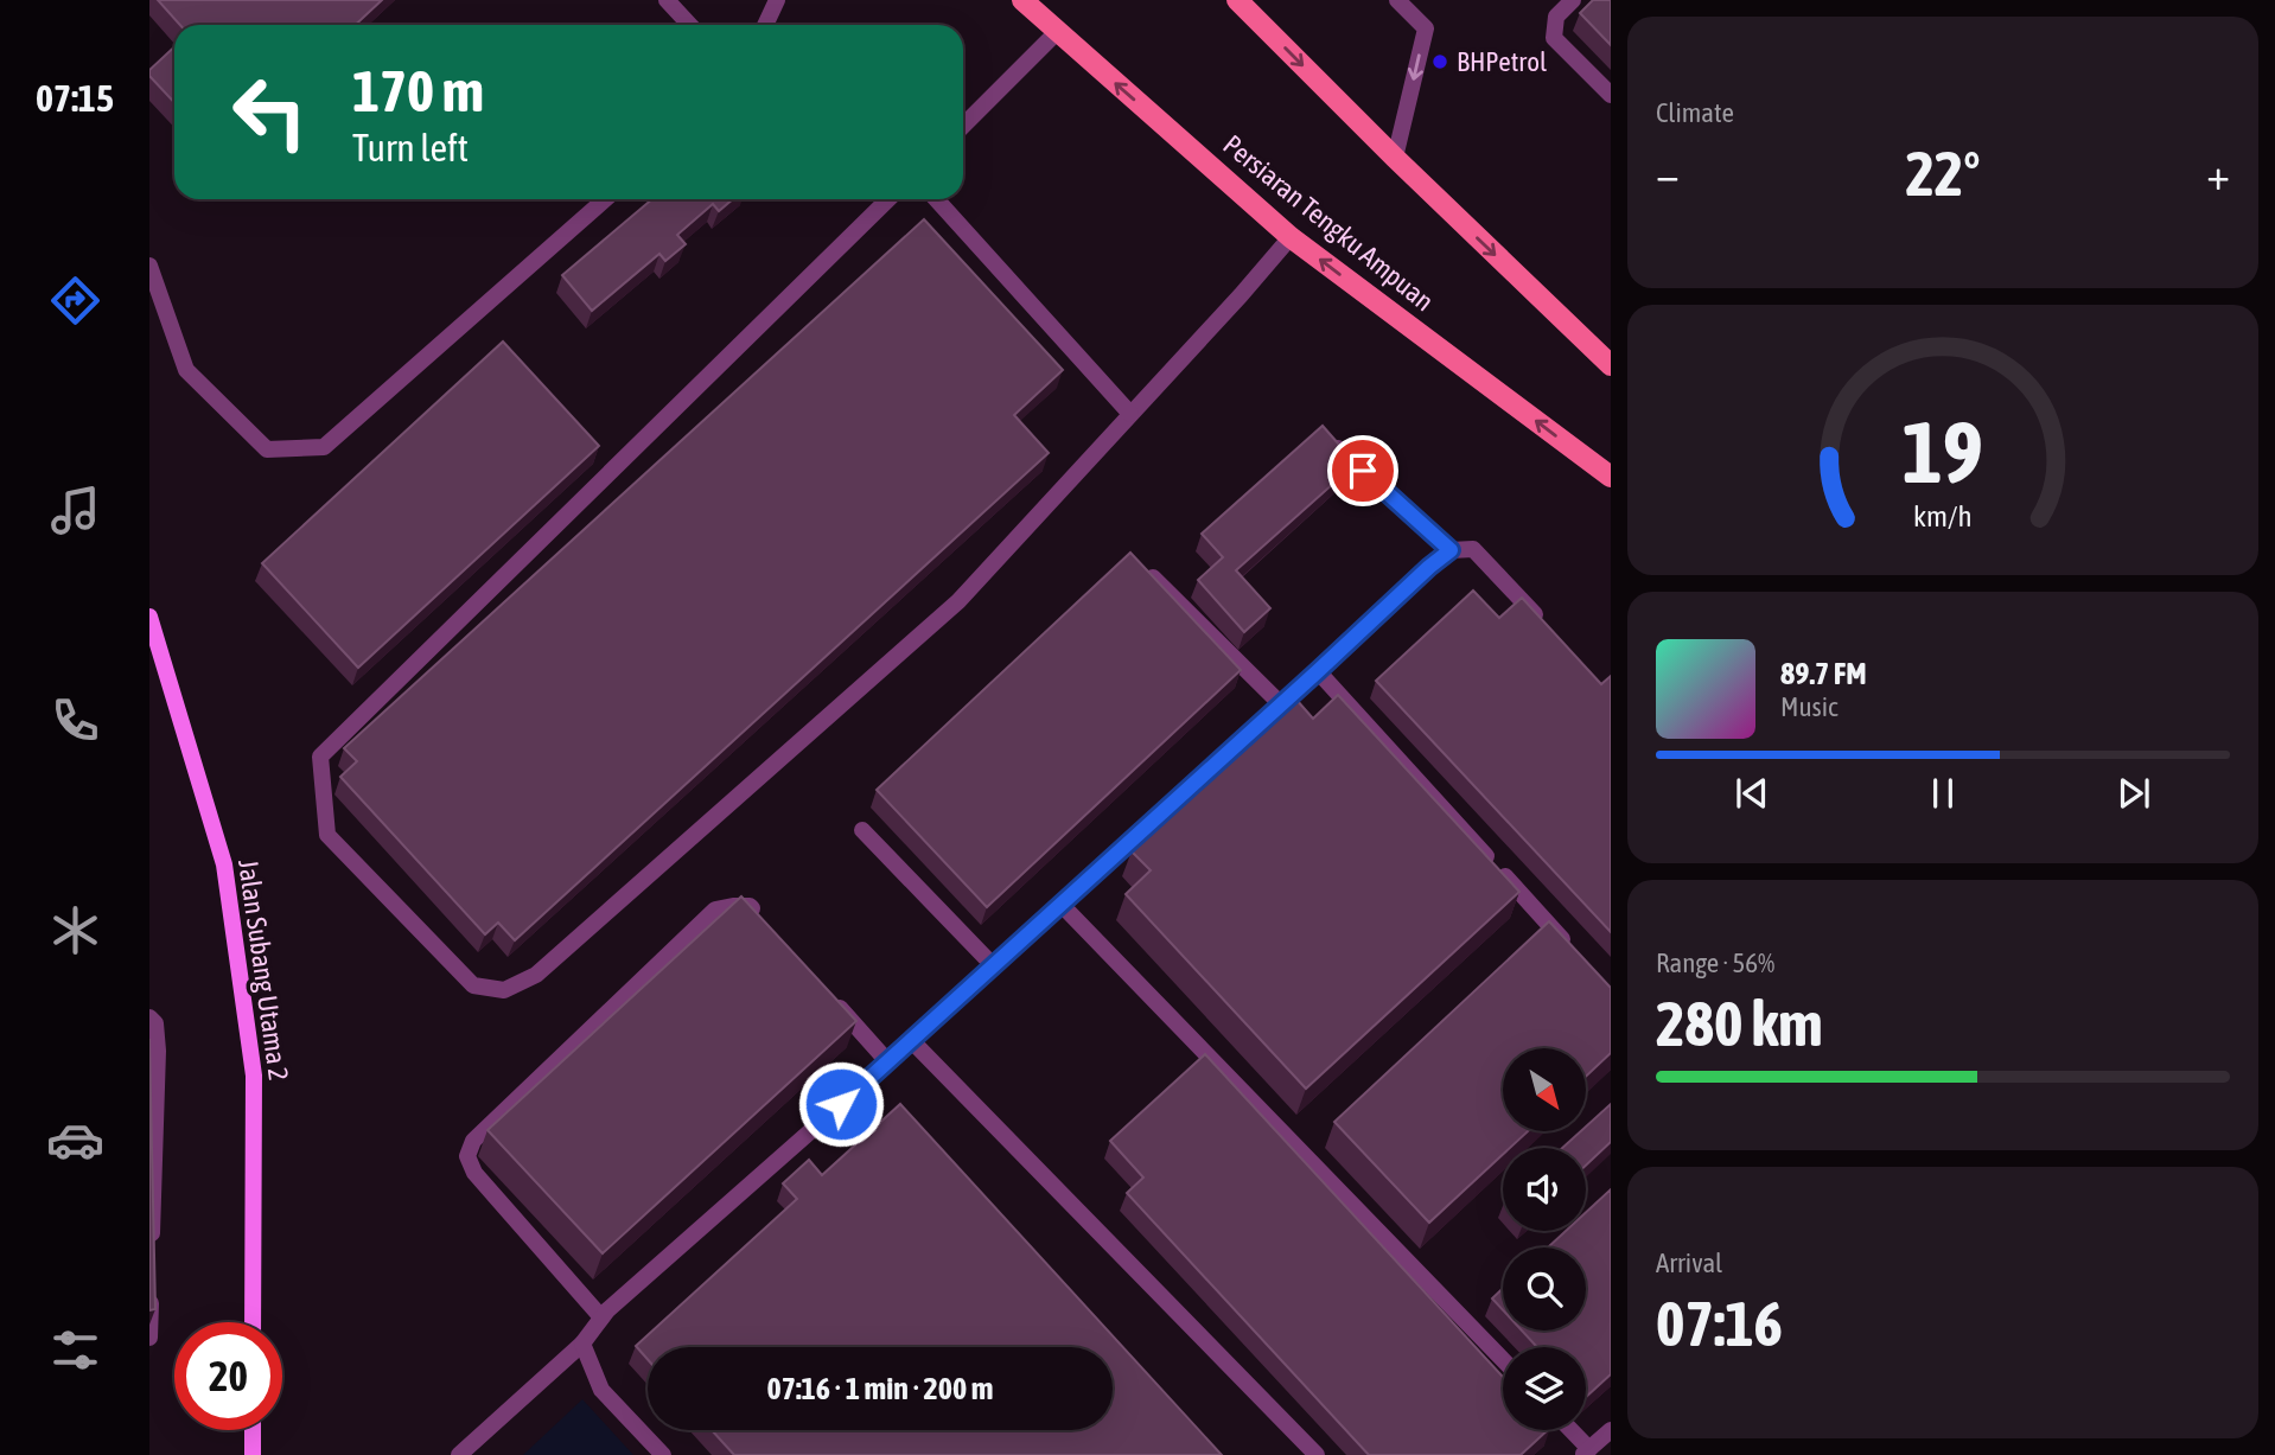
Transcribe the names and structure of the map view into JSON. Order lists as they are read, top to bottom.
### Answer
{
  "streets": {
    "main road": ["Persiaran Tengku Ampuan", "Jalan Subang Utama 2"]
  },
  "places": ["BHPetrol"],
  "north": "bottom right",
  "page": {
    "tabs": "07:15",
    "tile": [
      "Climate",
      ["Range · 56%", "280 km"],
      ["Arrival", "07:16"]
    ],
    "turn": ["170 m", "Turn left"],
    "heat": ["−", "22°", "+"],
    "song": ["89.7 FM", "Music"],
    "limit": "20",
    "trip": "07:16 · 1 min · 200 m",
    "gauge": ["19", "km/h"]
  }
}
